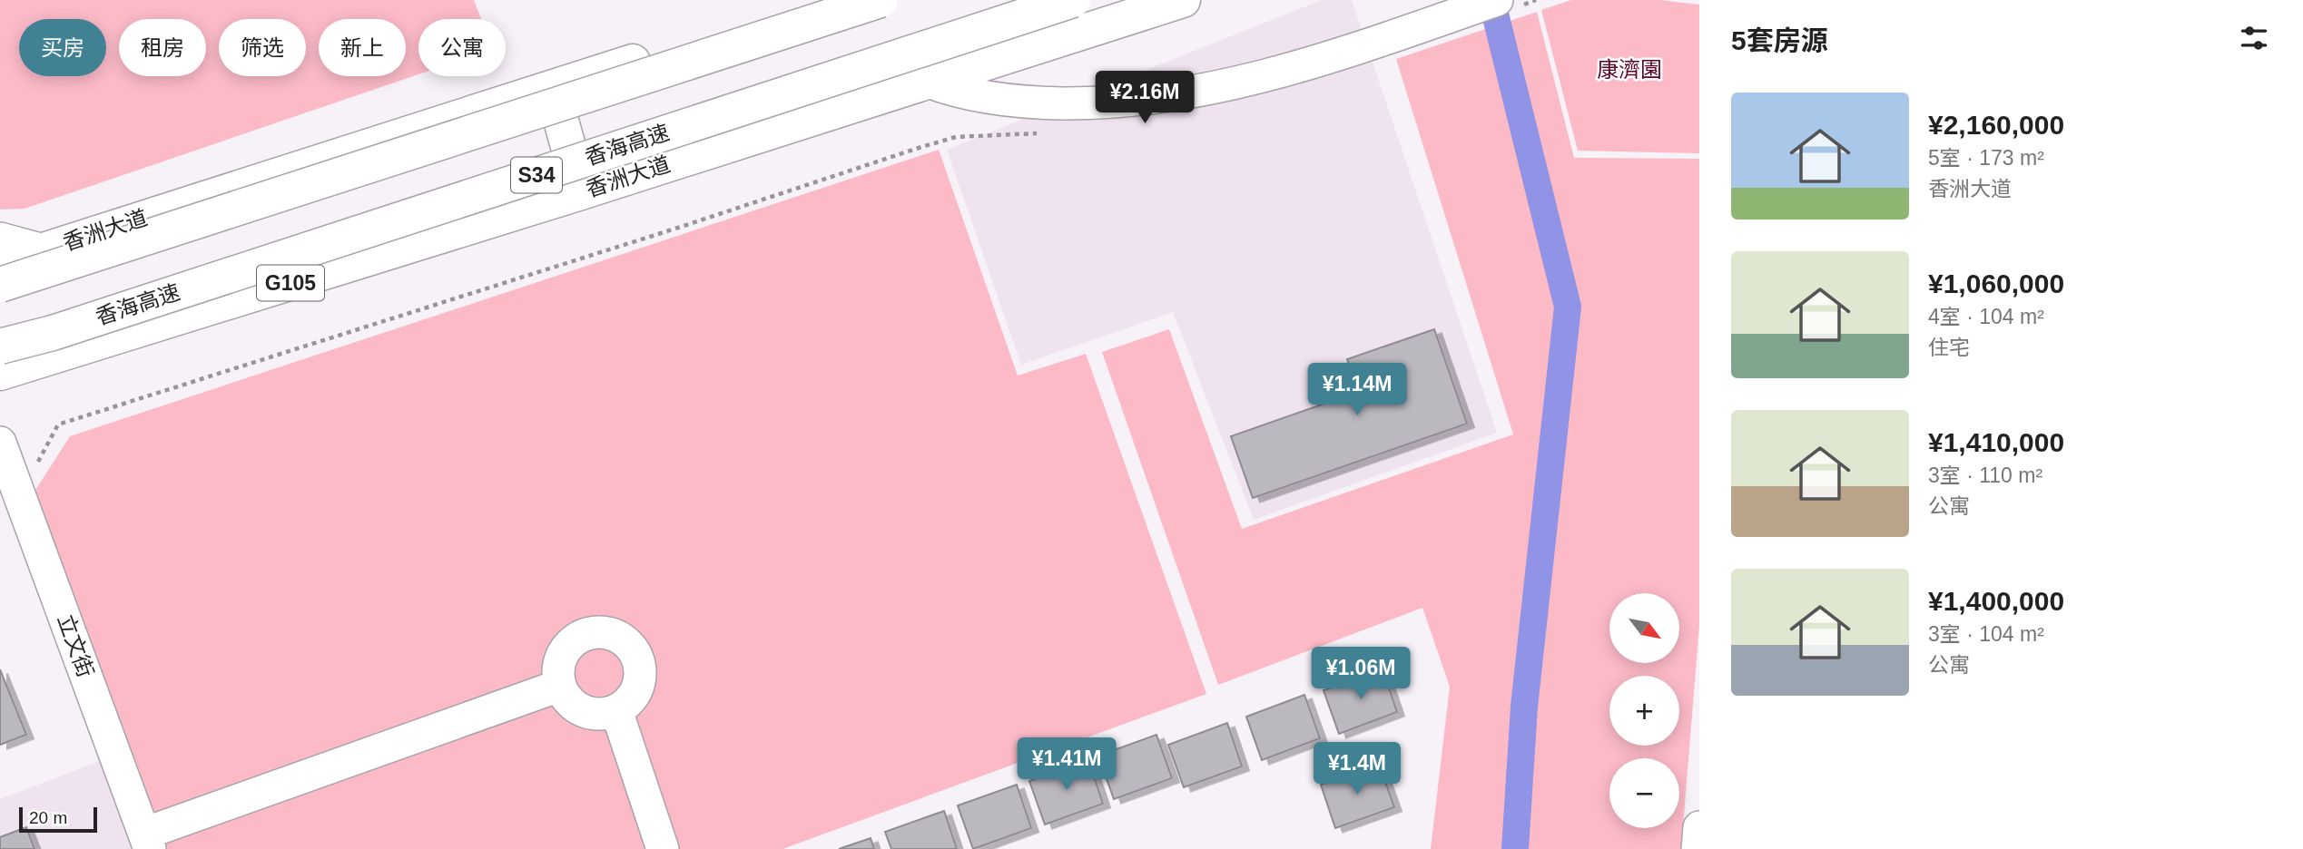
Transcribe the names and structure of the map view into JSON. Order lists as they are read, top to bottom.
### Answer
{
  "streets": {
    "highway": [
      "香海高速",
      "S34",
      "香洲大道",
      "G105"
    ],
    "street": ["立文街"]
  },
  "parks": ["康濟園"],
  "scale_bar": "20 m",
  "north": "bottom right",
  "page": {
    "heading": "5套房源",
    "chip": [
      "买房",
      "租房",
      "筛选",
      "新上",
      "公寓"
    ],
    "price": [
      "¥2.16M",
      "¥1.14M",
      "¥1.06M",
      "¥1.41M",
      "¥1.4M"
    ],
    "list": [
      {
        "name": "¥2,160,000",
        "note": "5室 · 173 m² · 香洲大道"
      },
      {
        "name": "¥1,060,000",
        "note": "4室 · 104 m² · 住宅"
      },
      {
        "name": "¥1,410,000",
        "note": "3室 · 110 m² · 公寓"
      },
      {
        "name": "¥1,400,000",
        "note": "3室 · 104 m² · 公寓"
      }
    ],
    "map_buttons": ["+", "−"],
    "scale": "20 m"
  }
}
